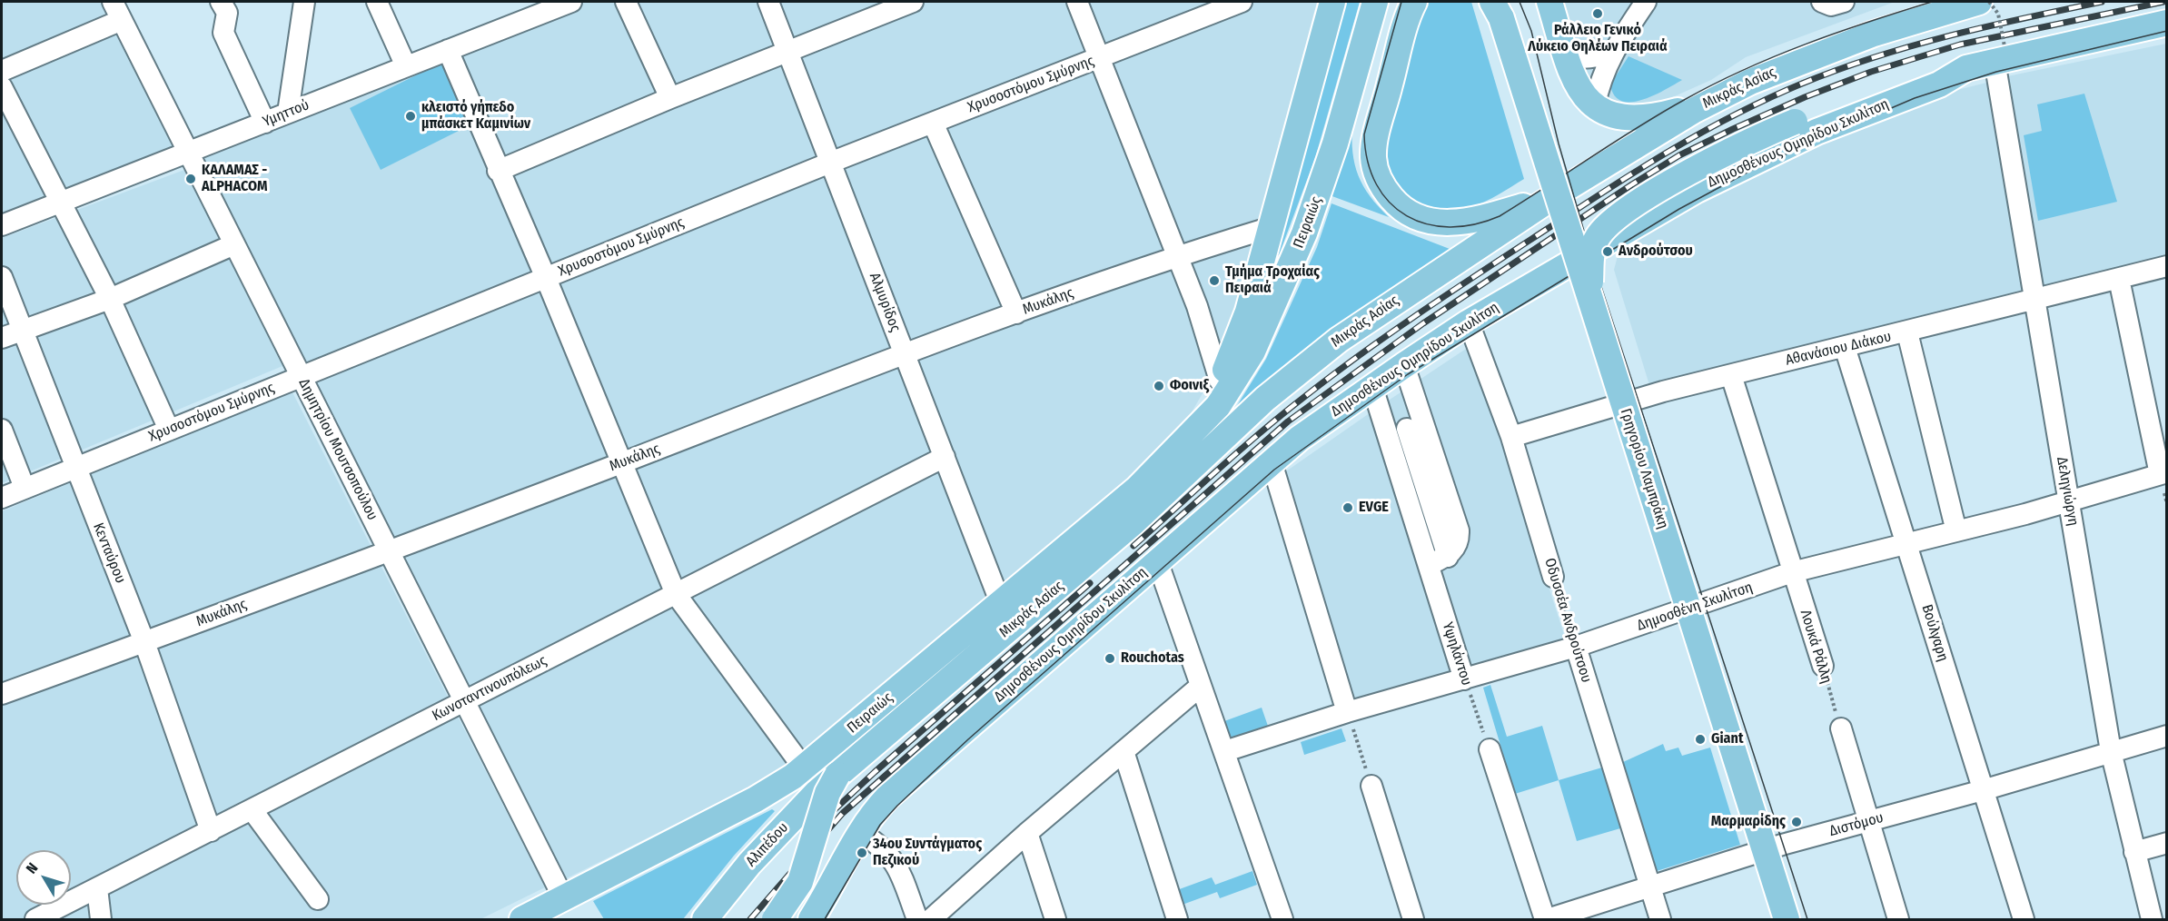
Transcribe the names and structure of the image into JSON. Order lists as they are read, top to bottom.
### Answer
{
  "streets": {
    "main road": [
      "Μικράς Ασίας",
      "Δημοσθένους Ομηρίδου Σκυλίτση",
      "Πειραιώς",
      "Γρηγορίου Λαμπράκη",
      "Αλιπέδου"
    ],
    "street": [
      "Χρυσοστόμου Σμύρνης",
      "Υμηττού",
      "Μυκάλης",
      "Αλμυρίδος",
      "Αθανάσιου Διάκου",
      "Δημητρίου Μουτσοπούλου",
      "Δεληγιώργη",
      "Κενταύρου",
      "Δημοσθένη Σκυλίτση",
      "Οδυσσέα Ανδρούτσου",
      "Βούλγαρη",
      "Λουκά Ράλλη",
      "Υψηλάντου",
      "Κωνσταντινουπόλεως",
      "Διστόμου"
    ]
  },
  "crossings": [
    ["Χρυσοστόμου Σμύρνης", "Αλμυρίδος"],
    ["Χρυσοστόμου Σμύρνης", "Δημητρίου Μουτσοπούλου"],
    ["Χρυσοστόμου Σμύρνης", "Κενταύρου"],
    ["Μικράς Ασίας", "Αλιπέδου"],
    ["Υμηττού", "Δημητρίου Μουτσοπούλου"],
    ["Δημοσθένους Ομηρίδου Σκυλίτση", "Δεληγιώργη"],
    ["Δημοσθένους Ομηρίδου Σκυλίτση", "Οδυσσέα Ανδρούτσου"],
    ["Δημοσθένους Ομηρίδου Σκυλίτση", "Υψηλάντου"],
    ["Πειραιώς", "Μυκάλης"],
    ["Πειραιώς", "Αλμυρίδος"],
    ["Πειραιώς", "Δημητρίου Μουτσοπούλου"],
    ["Μυκάλης", "Αλμυρίδος"],
    ["Μυκάλης", "Δημητρίου Μουτσοπούλου"],
    ["Μυκάλης", "Κενταύρου"],
    ["Αλμυρίδος", "Κωνσταντινουπόλεως"],
    ["Αθανάσιου Διάκου", "Δεληγιώργη"],
    ["Αθανάσιου Διάκου", "Οδυσσέα Ανδρούτσου"],
    ["Αθανάσιου Διάκου", "Βούλγαρη"],
    ["Αθανάσιου Διάκου", "Λουκά Ράλλη"],
    ["Δημητρίου Μουτσοπούλου", "Κωνσταντινουπόλεως"],
    ["Γρηγορίου Λαμπράκη", "Δημοσθένη Σκυλίτση"],
    ["Γρηγορίου Λαμπράκη", "Διστόμου"],
    ["Δεληγιώργη", "Δημοσθένη Σκυλίτση"],
    ["Δεληγιώργη", "Διστόμου"],
    ["Κενταύρου", "Κωνσταντινουπόλεως"],
    ["Δημοσθένη Σκυλίτση", "Οδυσσέα Ανδρούτσου"],
    ["Δημοσθένη Σκυλίτση", "Βούλγαρη"],
    ["Δημοσθένη Σκυλίτση", "Λουκά Ράλλη"],
    ["Δημοσθένη Σκυλίτση", "Υψηλάντου"],
    ["Οδυσσέα Ανδρούτσου", "Διστόμου"],
    ["Βούλγαρη", "Διστόμου"]
  ],
  "places": [
    "Ράλλειο Γενικό Λύκειο Θηλέων Πειραιά",
    "κλειστό γήπεδο μπάσκετ Καμινίων",
    "ΚΑΛΑΜΑΣ - ALPHACOM",
    "Ανδρούτσου",
    "Τμήμα Τροχαίας Πειραιά",
    "Φοινιξ",
    "EVGE",
    "Rouchotas",
    "Giant",
    "Μαρμαρίδης",
    "34ου Συντάγματος Πεζικού"
  ],
  "north": "top left"
}
